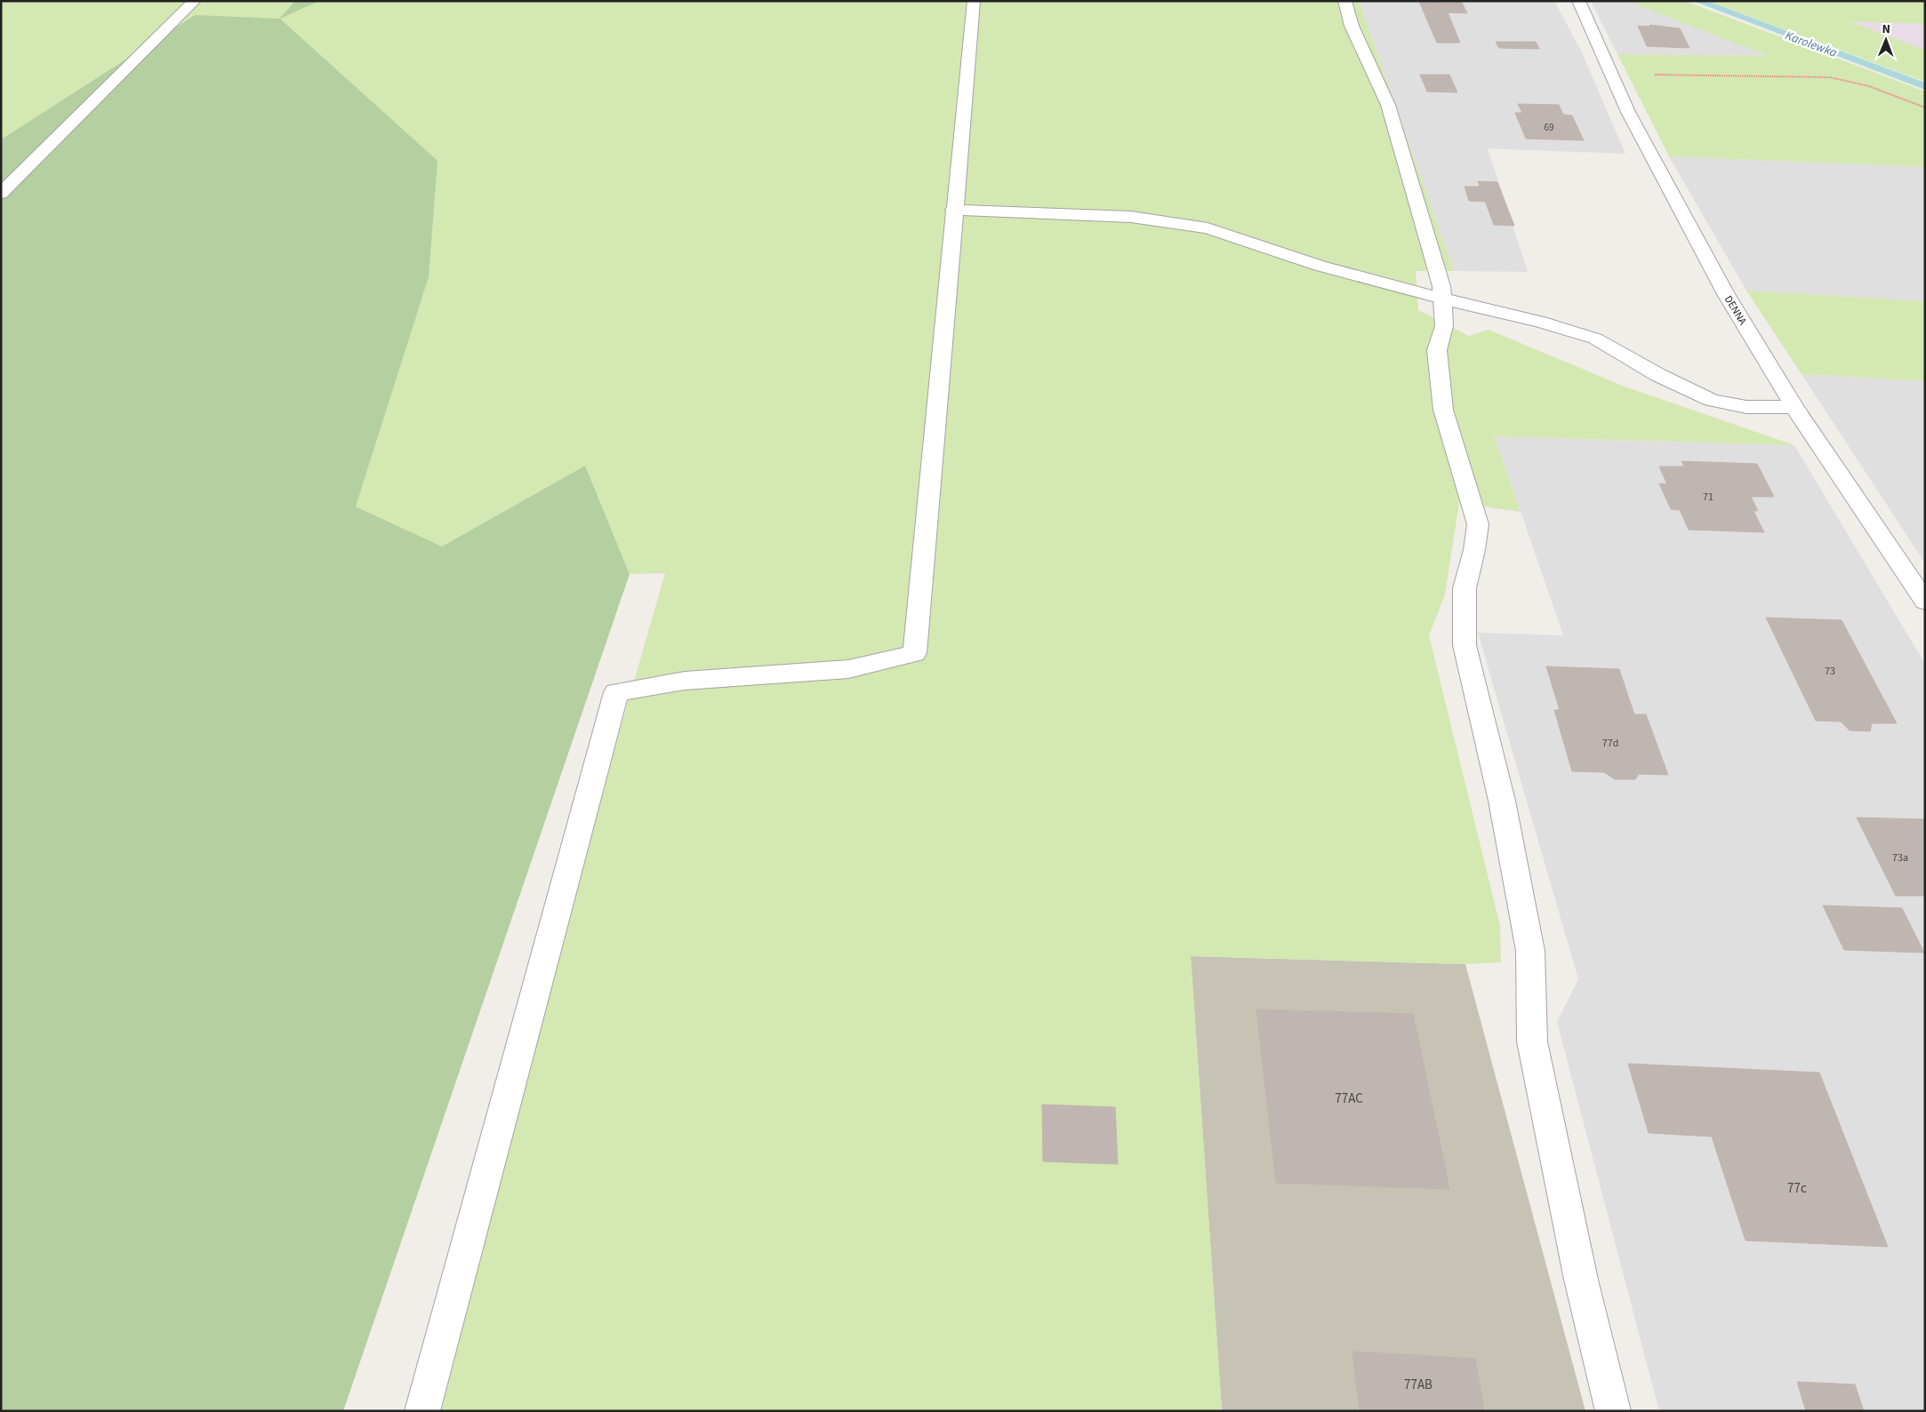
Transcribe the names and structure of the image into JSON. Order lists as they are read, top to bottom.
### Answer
{
  "streets": {
    "street": ["DENNA"]
  },
  "water": ["Karolewka"],
  "house_numbers": [
    "69",
    "71",
    "73",
    "77d",
    "73a",
    "77AC",
    "77c",
    "77AB"
  ],
  "north": "top"
}
